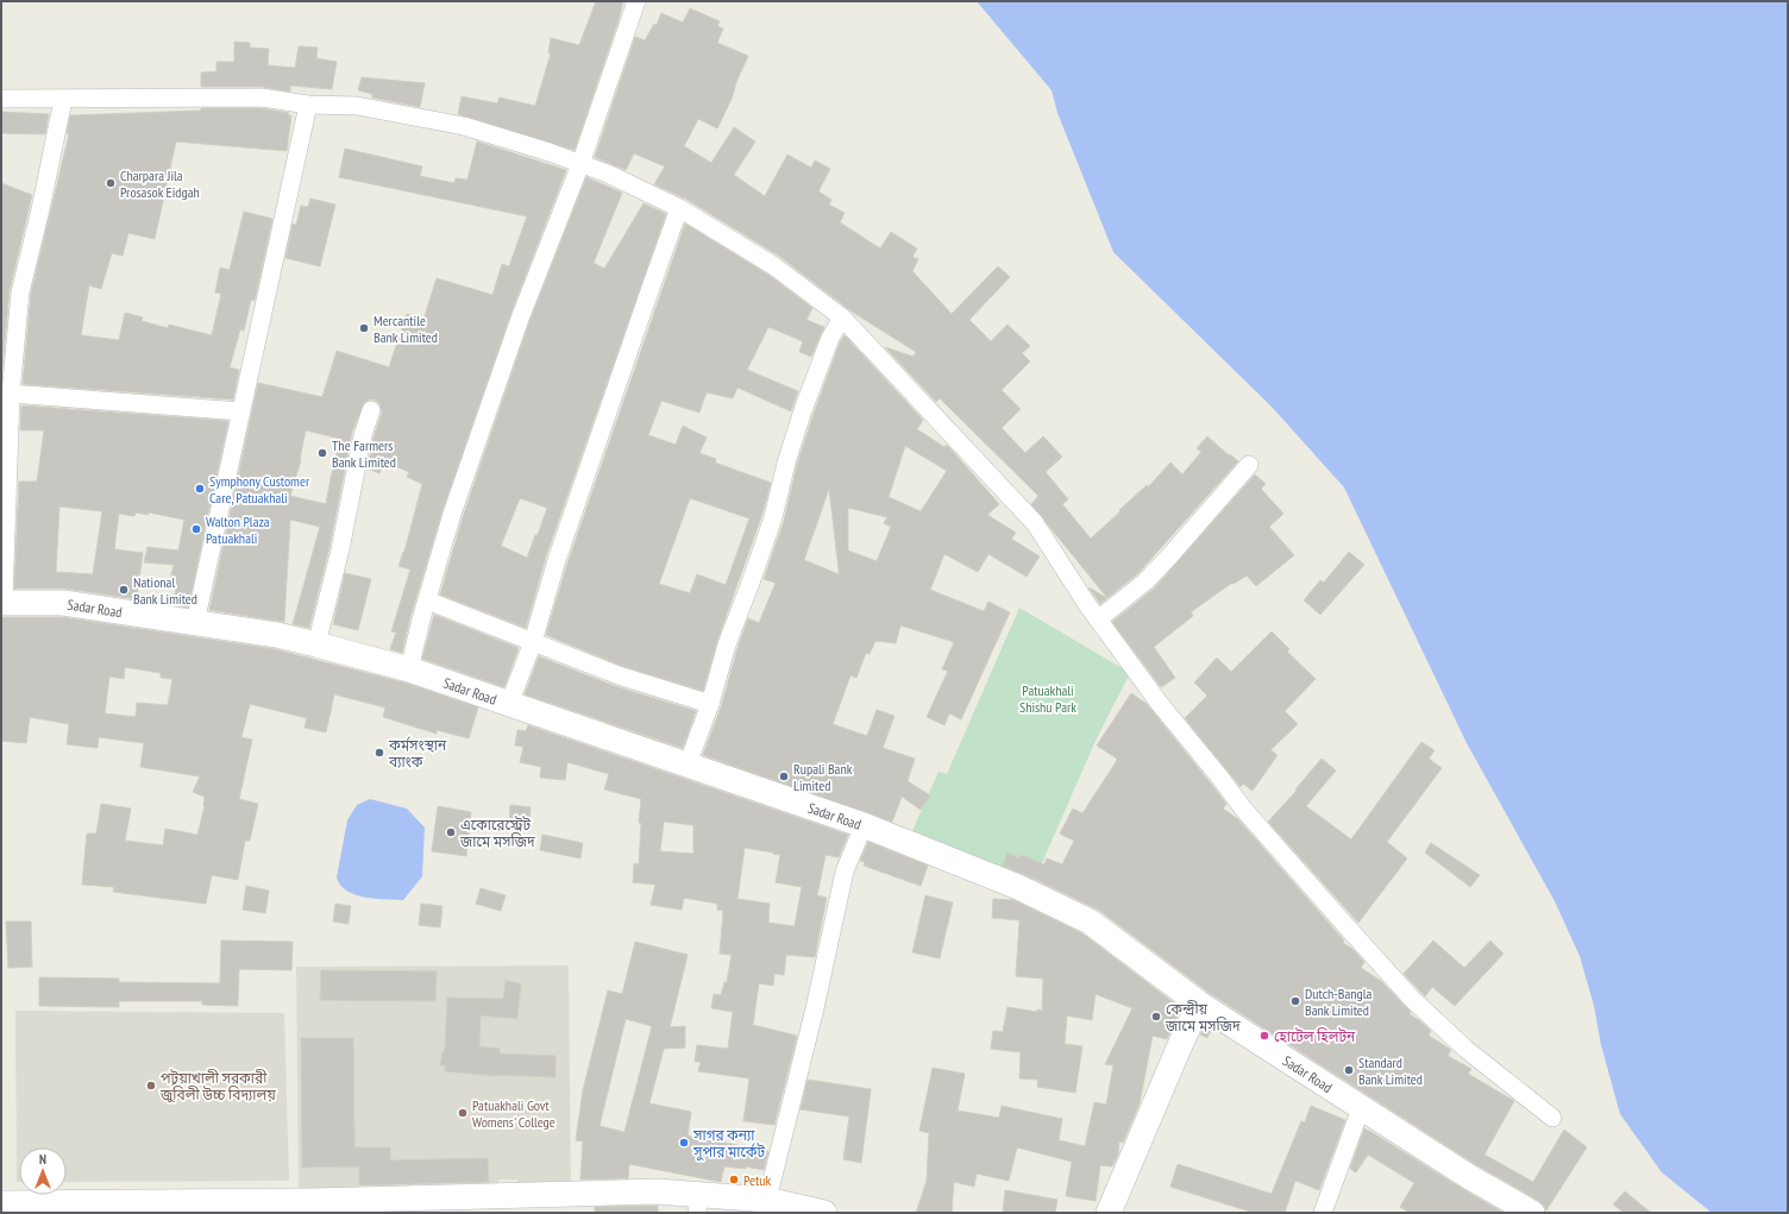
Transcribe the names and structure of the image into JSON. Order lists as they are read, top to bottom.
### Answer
{
  "streets": {
    "street": ["Sadar Road"]
  },
  "parks": ["Patuakhali Shishu Park"],
  "places": [
    "Charpara Jila Prosasok Eidgah",
    "Mercantile Bank Limited",
    "The Farmers Bank Limited",
    "Symphony Customer Care, Patuakhali",
    "Walton Plaza Patuakhali",
    "National Bank Limited",
    "কর্মসংস্থান ব্যাংক",
    "Rupali Bank Limited",
    "একোরেস্ট্রেট জামে মসজিদ",
    "Dutch-Bangla Bank Limited",
    "কেন্দ্রীয় জামে মসজিদ",
    "হোটেল হিলটন",
    "Standard Bank Limited",
    "পটুয়াখালী সরকারী জুবিলী উচ্চ বিদ্যালয়",
    "Patuakhali Govt Womens' College",
    "সাগর কন্যা সুপার মার্কেট",
    "Petuk"
  ],
  "north": "top"
}
